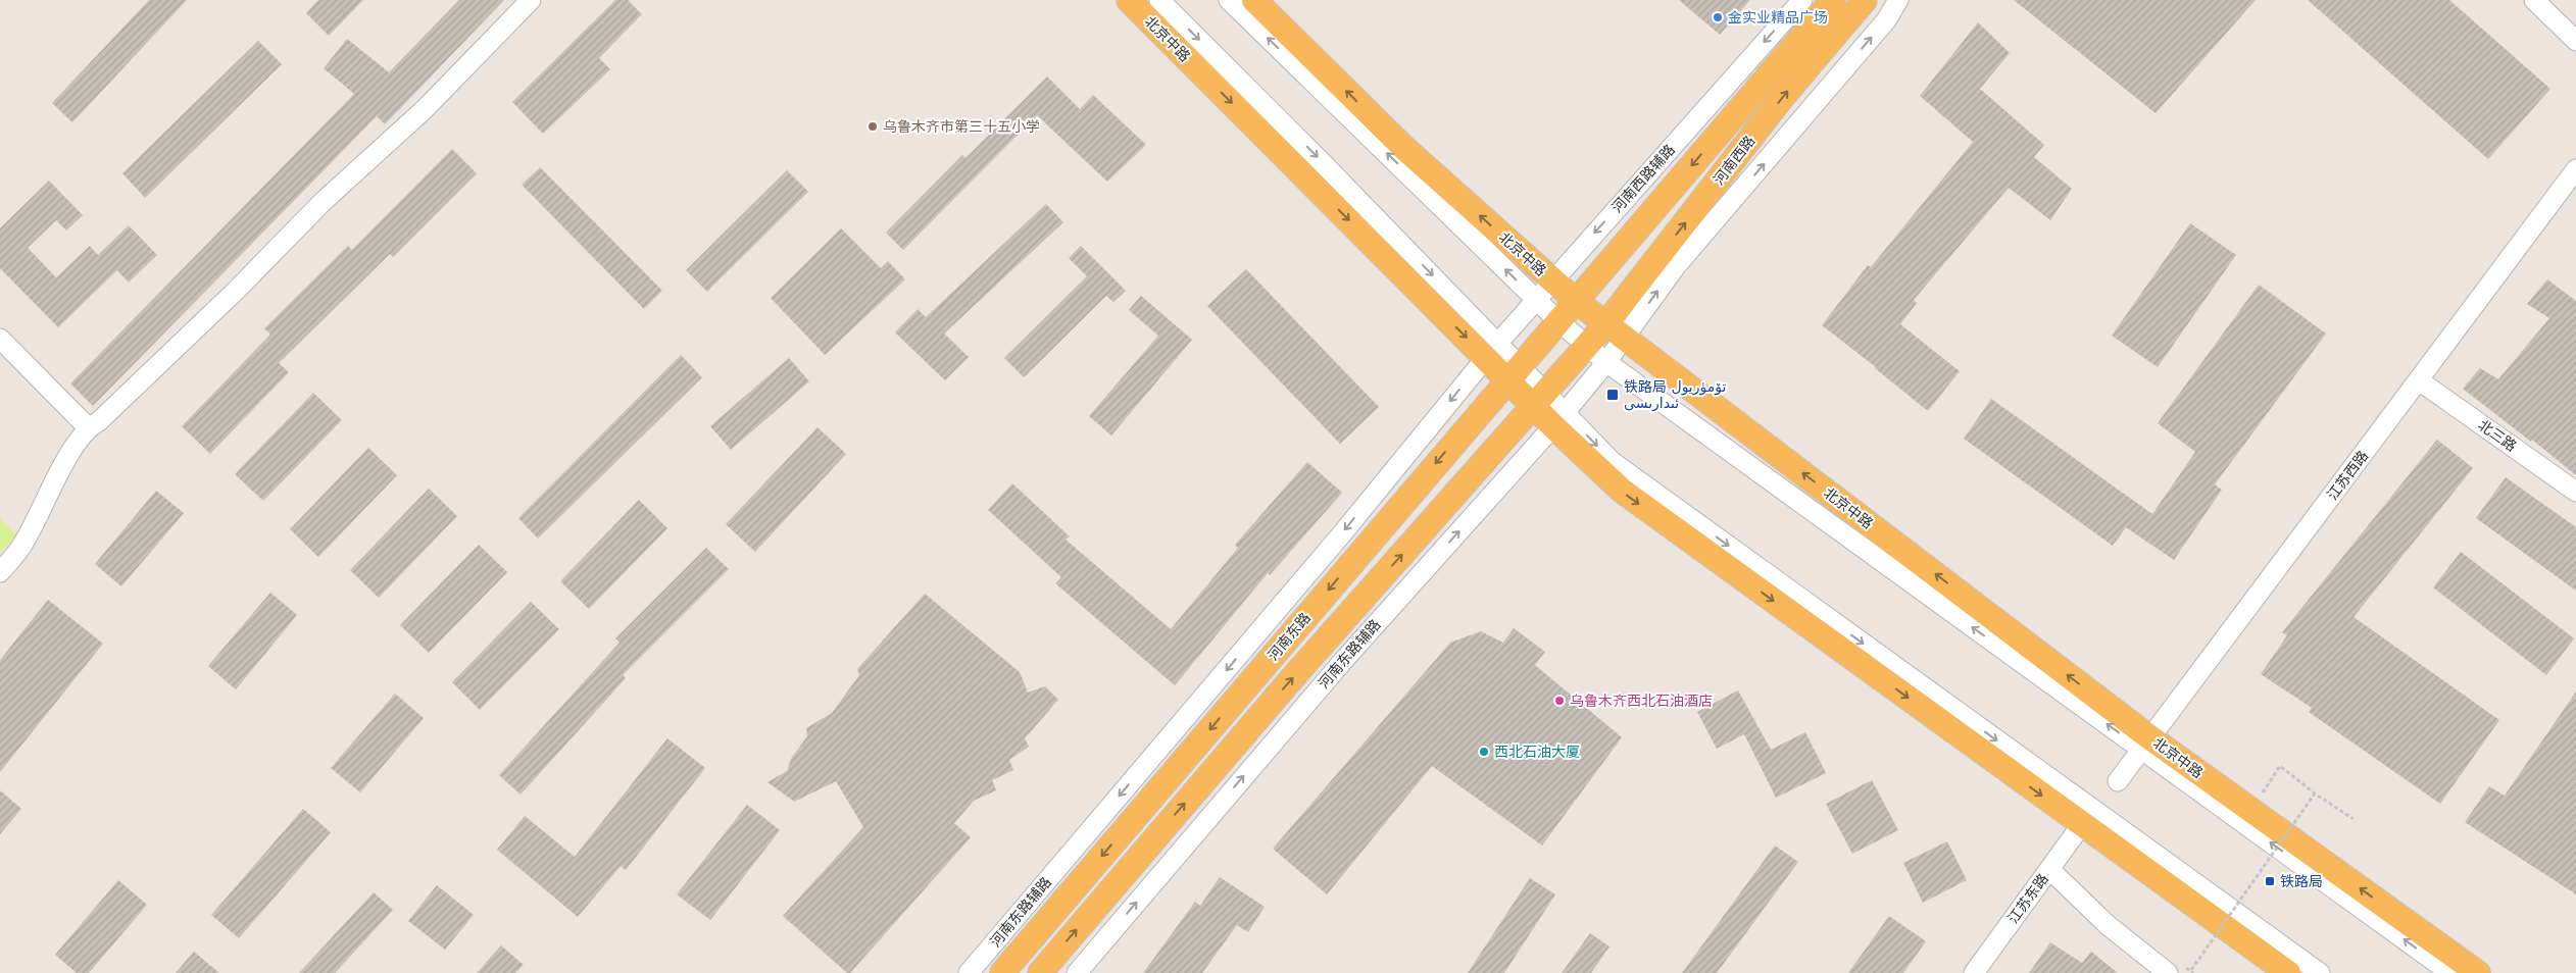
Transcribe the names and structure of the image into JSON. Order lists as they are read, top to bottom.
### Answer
{
  "streets": {
    "main road": ["北京中路", "河南西路", "河南东路"],
    "street": [
      "河南西路辅路",
      "北三路",
      "江苏西路",
      "河南东路辅路",
      "江苏东路"
    ]
  },
  "crossings": [
    ["北京中路", "河南西路"],
    ["北京中路", "河南西路辅路"],
    ["北京中路", "江苏西路"],
    ["北京中路", "河南东路"],
    ["北京中路", "河南东路辅路"],
    ["北京中路", "江苏东路"],
    ["河南西路", "河南东路"],
    ["河南西路", "河南东路辅路"],
    ["河南西路辅路", "河南东路辅路"],
    ["北三路", "江苏西路"],
    ["河南东路", "河南东路辅路"]
  ],
  "places": {
    "other": [
      "金实业精品广场",
      "乌鲁木齐市第三十五小学",
      "乌鲁木齐西北石油酒店",
      "西北石油大厦"
    ],
    "transit": ["铁路局 تۆمۈريول ئىدارىسى", "铁路局"]
  }
}
